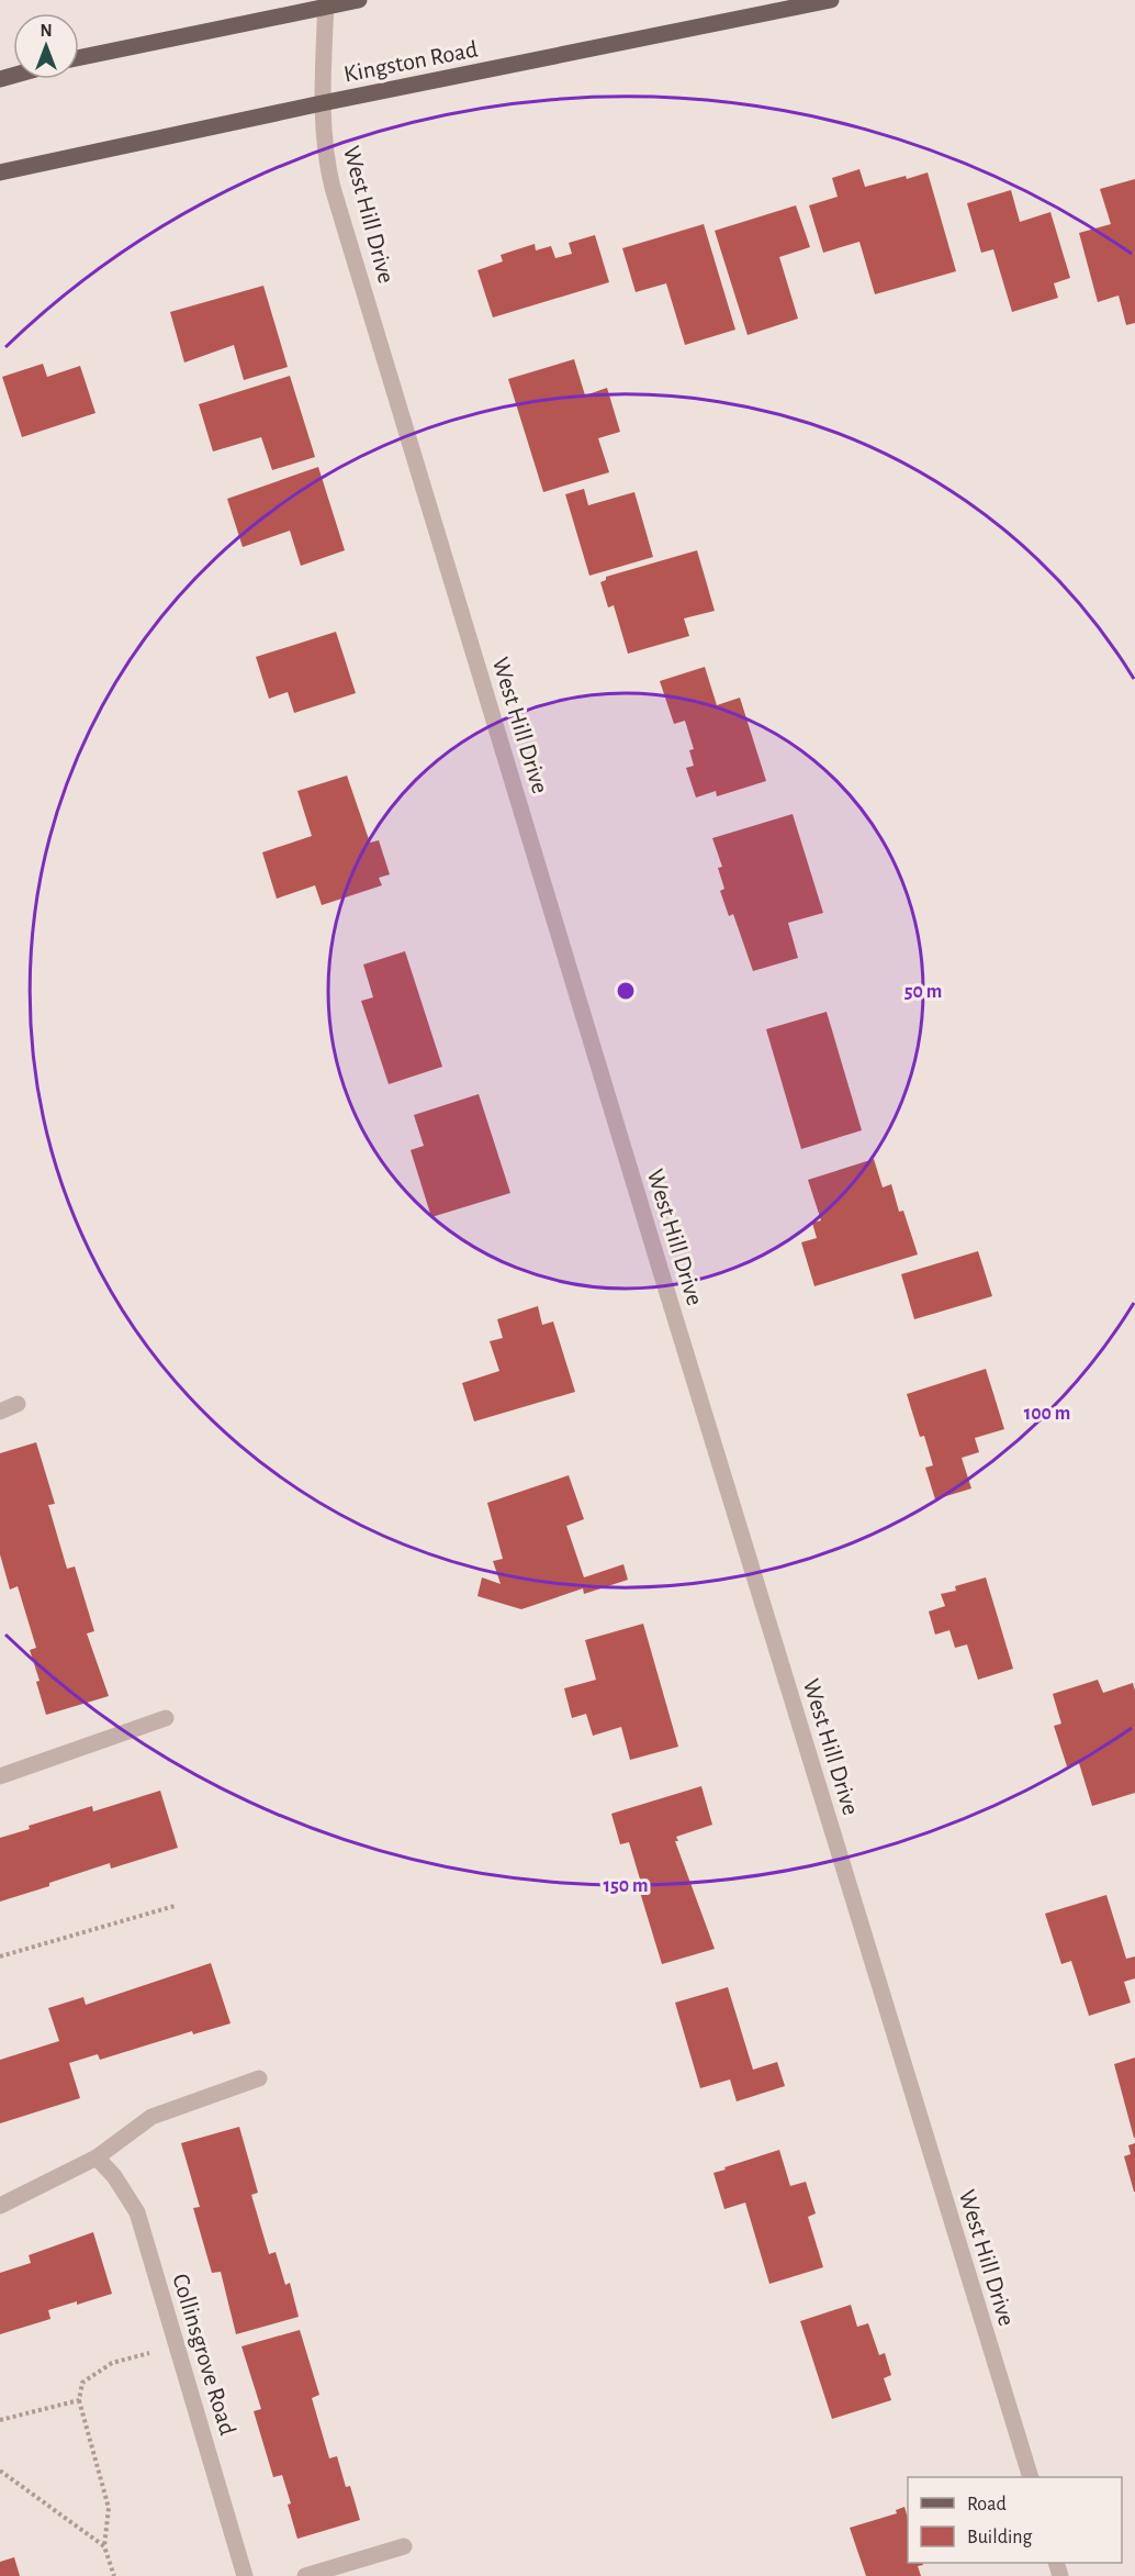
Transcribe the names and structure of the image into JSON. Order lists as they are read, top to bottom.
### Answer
{
  "streets": {
    "main road": ["Kingston Road"],
    "street": ["West Hill Drive", "Collinsgrove Road"]
  },
  "crossings": [
    ["Kingston Road", "West Hill Drive"]
  ],
  "legend": ["Road", "Building"],
  "north": "top",
  "rings": ["50 m", "100 m", "150 m"]
}
